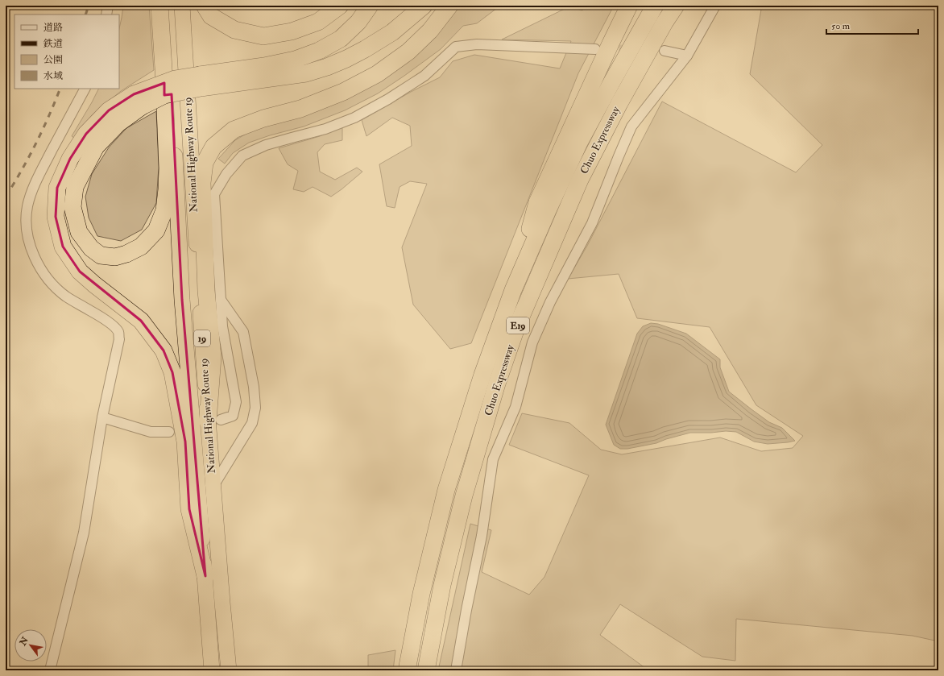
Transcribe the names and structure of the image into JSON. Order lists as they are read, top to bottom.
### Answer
{
  "streets": {
    "highway": [
      "Chuo Expressway",
      "National Highway Route 19",
      "E19",
      "19"
    ]
  },
  "legend": [
    "道路",
    "鉄道",
    "公園",
    "水域"
  ],
  "scale_bar": "50 m",
  "north": "top left"
}
